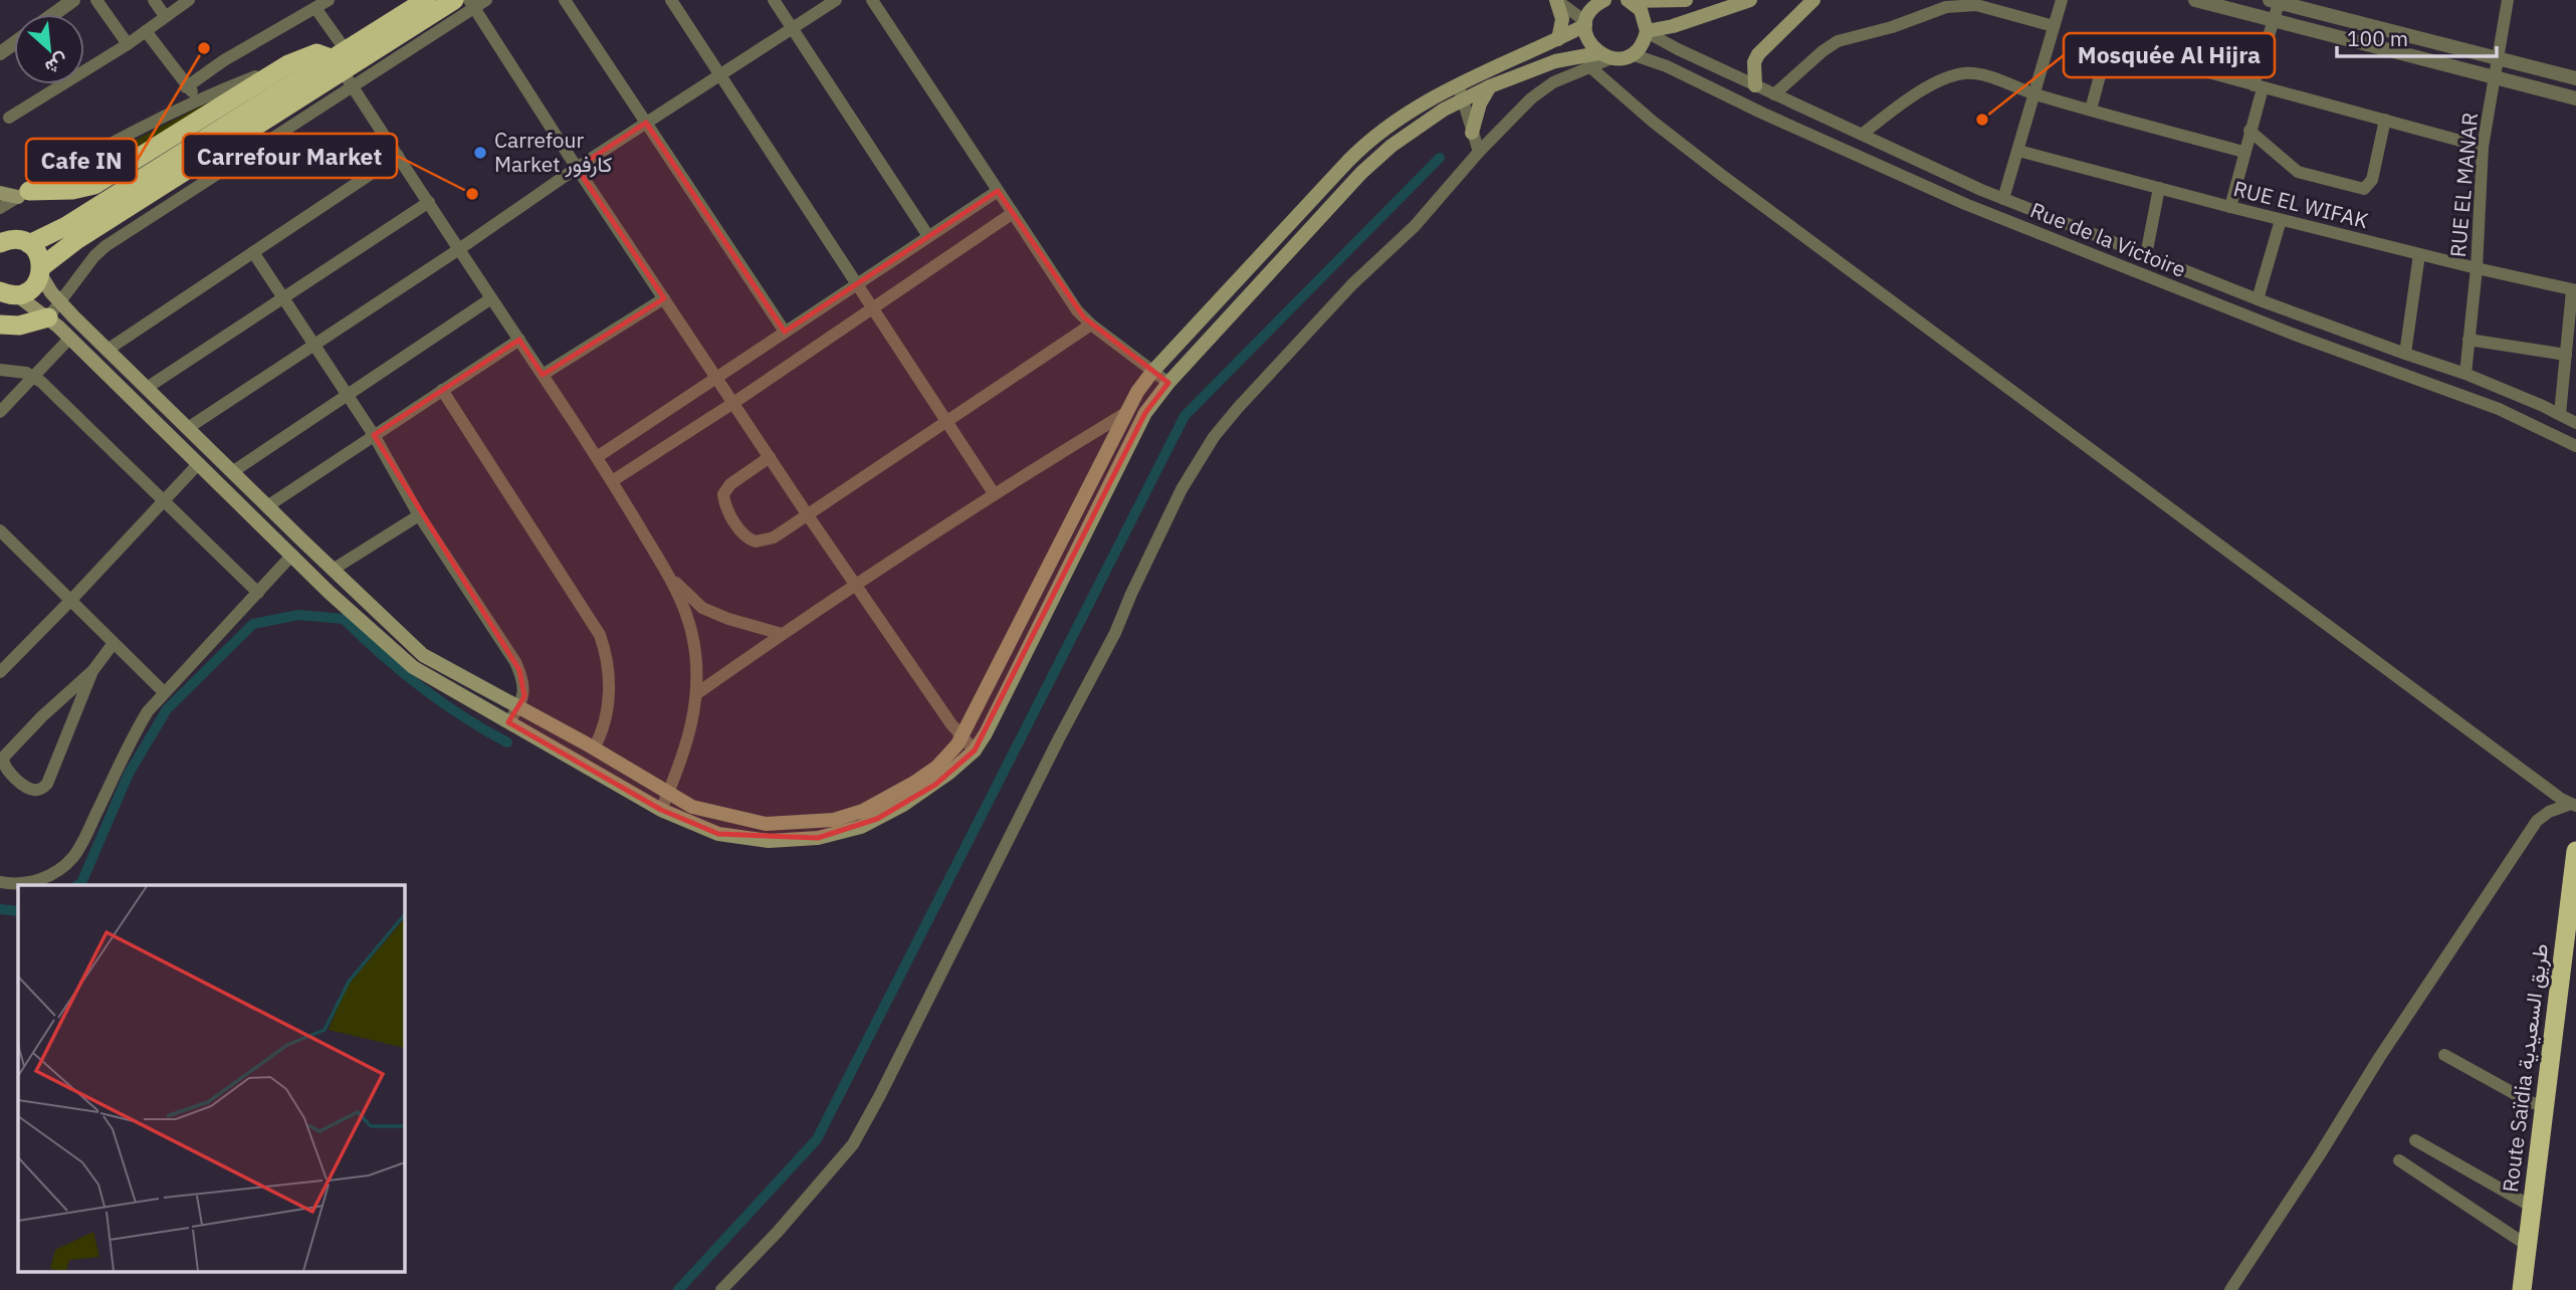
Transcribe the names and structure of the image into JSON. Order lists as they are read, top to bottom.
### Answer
{
  "streets": {
    "highway": ["Route Saïdia طريق السعيدية"],
    "street": ["RUE EL MANAR", "RUE EL WIFAK", "Rue de la Victoire"]
  },
  "crossings": [
    ["RUE EL MANAR", "RUE EL WIFAK"],
    ["RUE EL MANAR", "Rue de la Victoire"]
  ],
  "places": [
    "Cafe IN",
    "Mosquée Al Hijra",
    "Carrefour Market كارفور",
    "Carrefour Market"
  ],
  "scale_bar": "100 m",
  "north": "bottom right"
}
